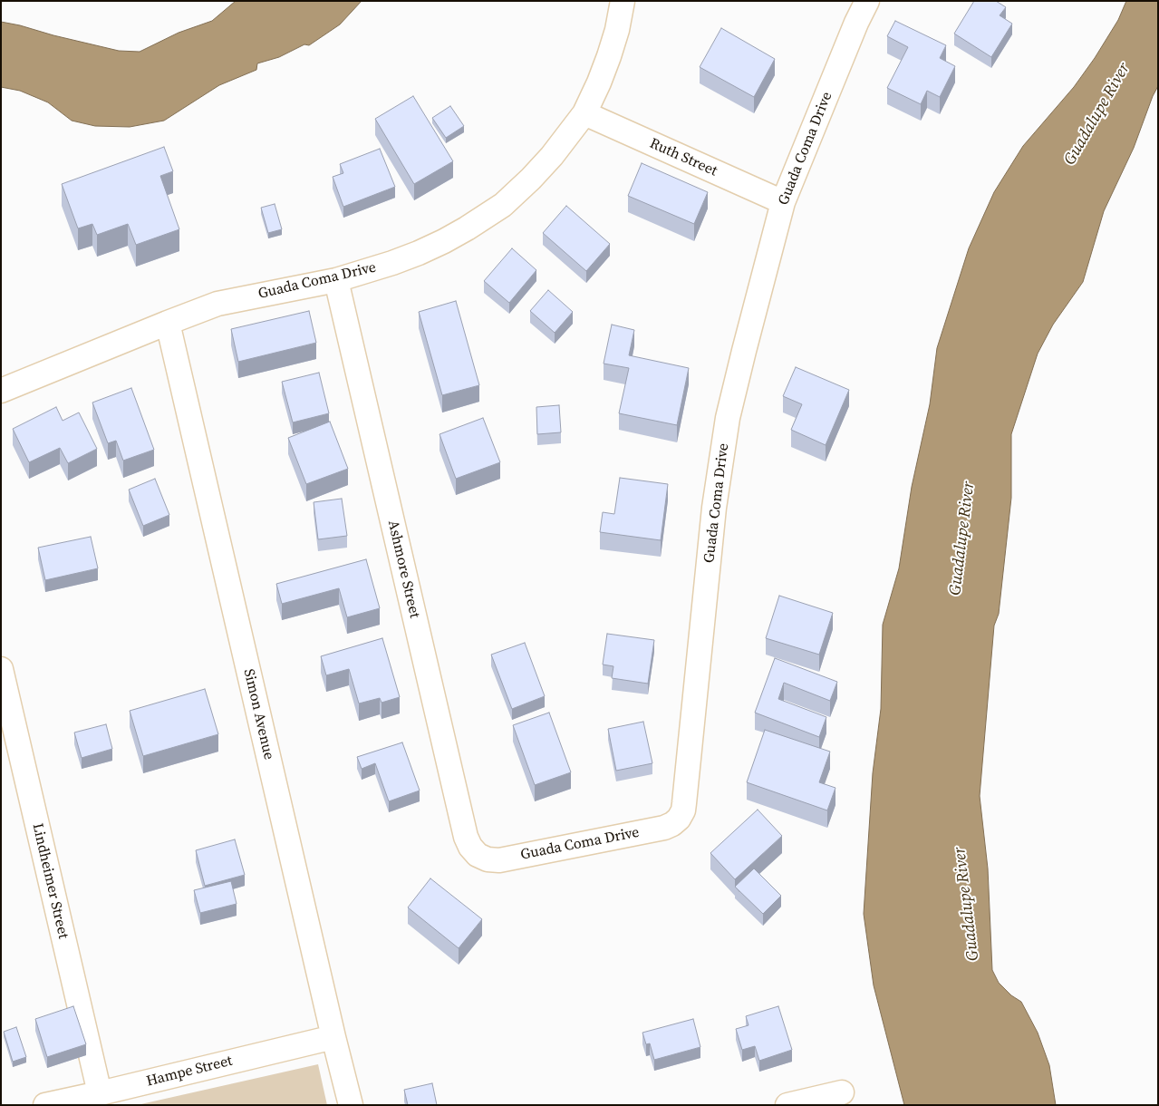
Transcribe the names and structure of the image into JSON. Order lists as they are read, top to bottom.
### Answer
{
  "streets": {
    "street": [
      "Guada Coma Drive",
      "Ruth Street",
      "Ashmore Street",
      "Simon Avenue",
      "Lindheimer Street",
      "Hampe Street"
    ]
  },
  "crossings": [
    ["Guada Coma Drive", "Ruth Street"],
    ["Guada Coma Drive", "Ashmore Street"],
    ["Guada Coma Drive", "Simon Avenue"],
    ["Simon Avenue", "Hampe Street"],
    ["Lindheimer Street", "Hampe Street"]
  ],
  "water": ["Guadalupe River"]
}
